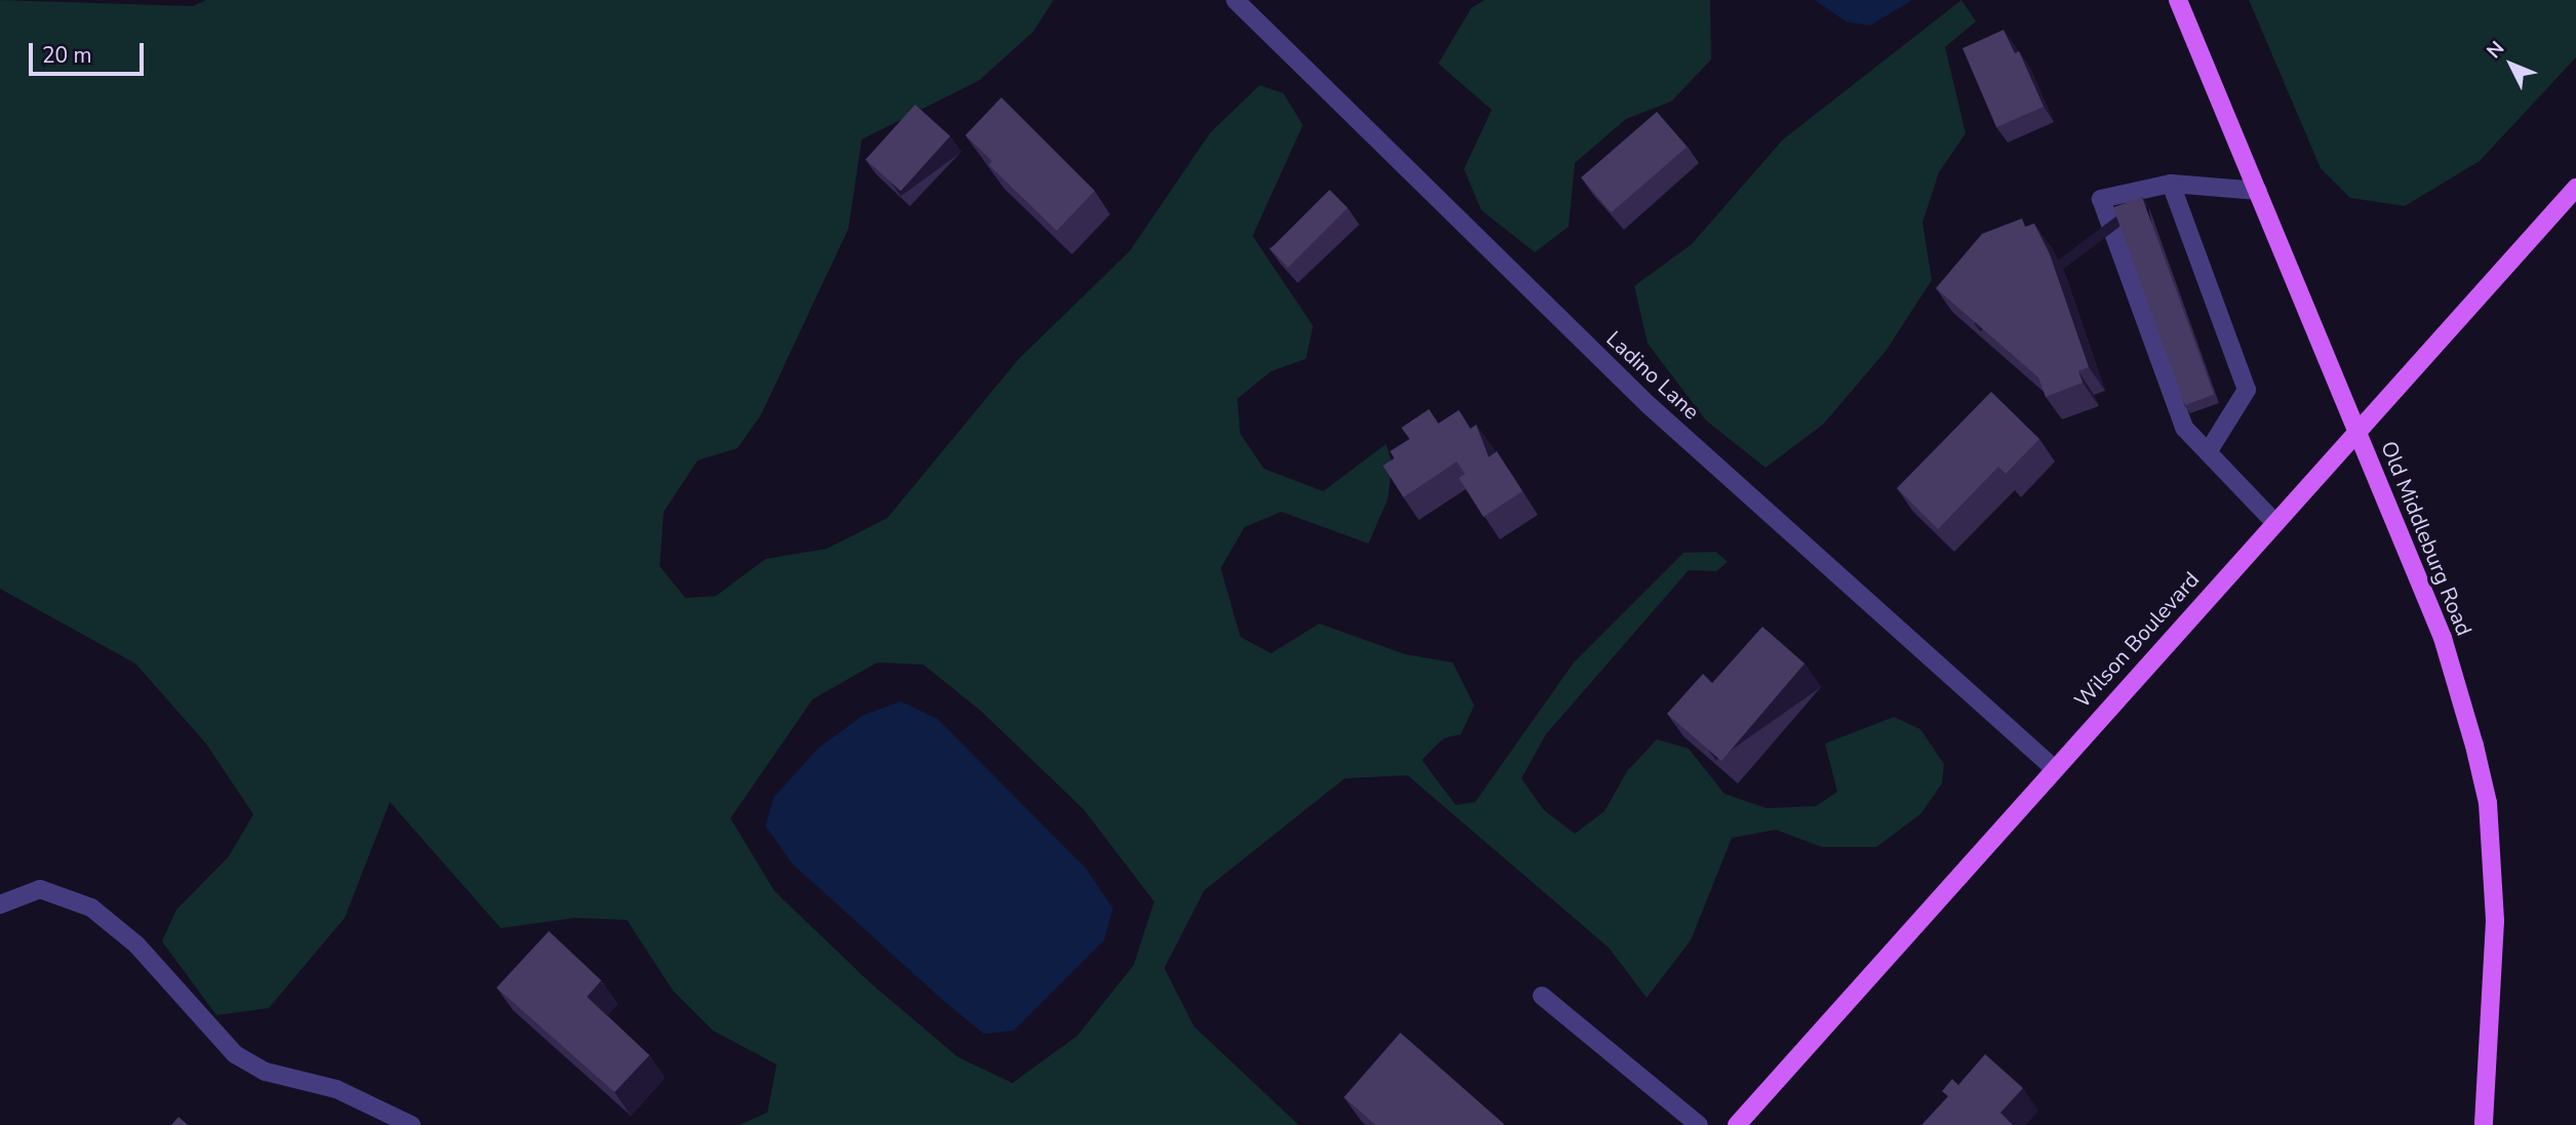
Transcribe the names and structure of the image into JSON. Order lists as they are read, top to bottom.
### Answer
{
  "streets": {
    "main road": ["Old Middleburg Road", "Wilson Boulevard"],
    "street": ["Ladino Lane"]
  },
  "crossings": [
    ["Ladino Lane", "Wilson Boulevard"],
    ["Old Middleburg Road", "Wilson Boulevard"]
  ],
  "scale_bar": "20 m",
  "north": "top left"
}
